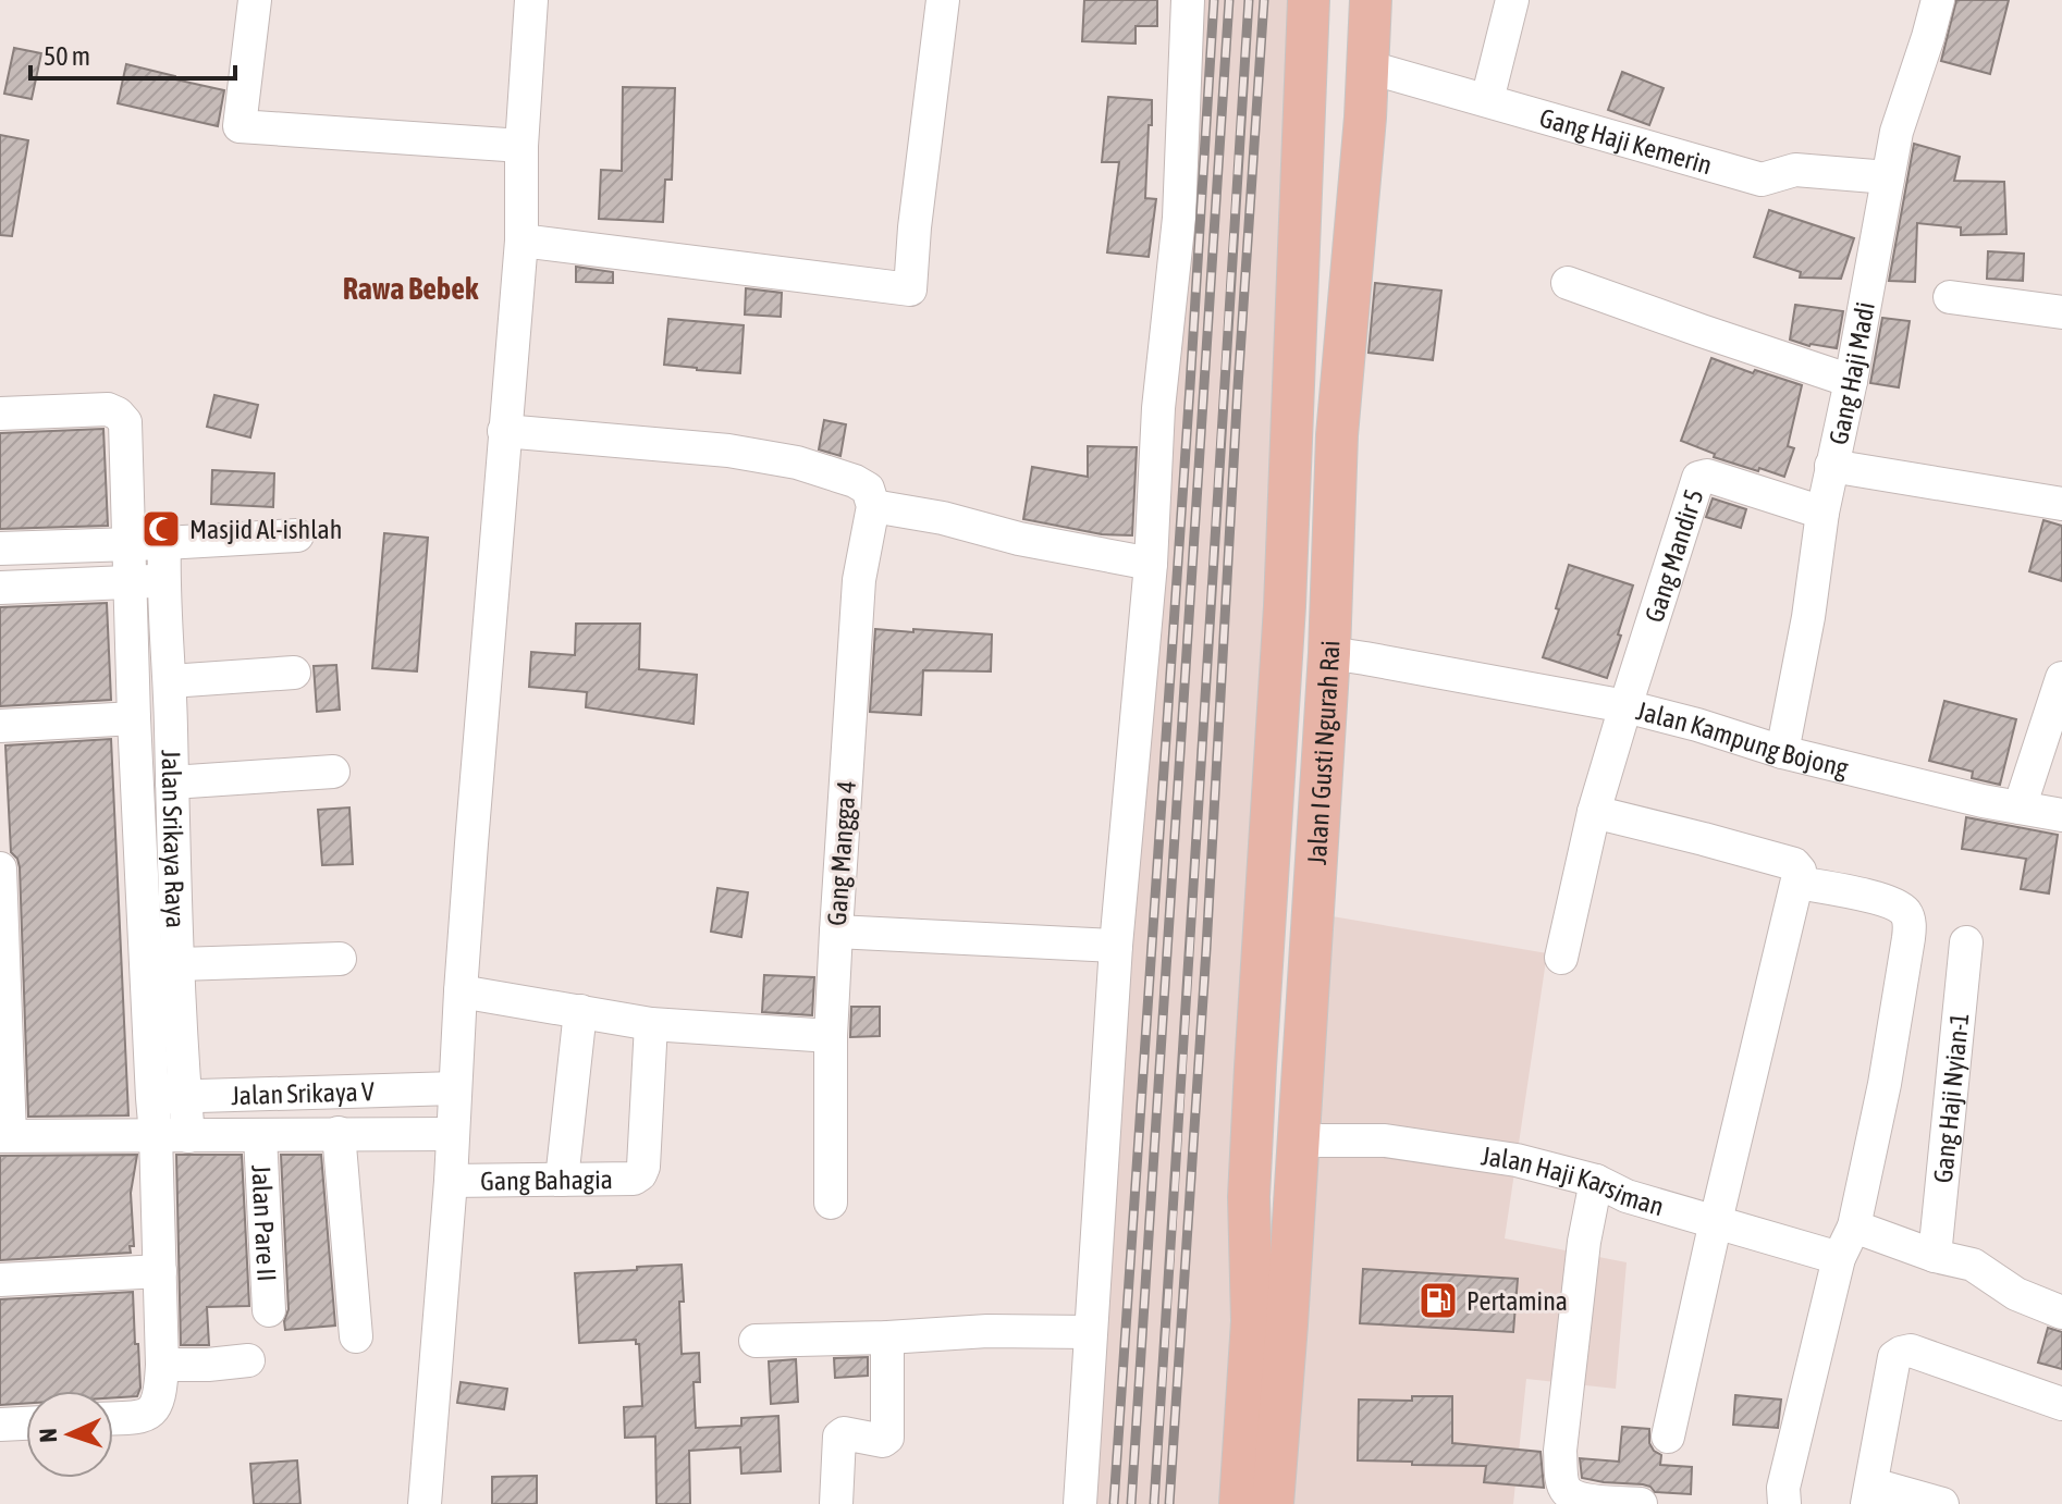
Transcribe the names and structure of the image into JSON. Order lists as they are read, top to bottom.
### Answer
{
  "streets": {
    "main road": ["Jalan I Gusti Ngurah Rai"],
    "street": [
      "Gang Haji Kemerin",
      "Gang Haji Madi",
      "Gang Mandir 5",
      "Jalan Kampung Bojong",
      "Jalan Srikaya Raya",
      "Gang Mangga 4",
      "Jalan Srikaya V",
      "Gang Haji Nyian-1",
      "Gang Bahagia",
      "Jalan Haji Karsiman",
      "Jalan Pare II"
    ]
  },
  "crossings": [
    ["Gang Haji Kemerin", "Gang Haji Madi"],
    ["Gang Haji Kemerin", "Jalan I Gusti Ngurah Rai"],
    ["Gang Haji Madi", "Gang Mandir 5"],
    ["Gang Haji Madi", "Jalan Kampung Bojong"],
    ["Gang Mandir 5", "Jalan Kampung Bojong"],
    ["Jalan Kampung Bojong", "Jalan I Gusti Ngurah Rai"],
    ["Jalan I Gusti Ngurah Rai", "Jalan Haji Karsiman"],
    ["Jalan Srikaya Raya", "Jalan Srikaya V"],
    ["Jalan Srikaya V", "Jalan Pare II"]
  ],
  "districts": ["Rawa Bebek"],
  "places": {
    "mosque": ["Masjid Al-ishlah"],
    "fuel station": ["Pertamina"]
  },
  "scale_bar": "50 m",
  "north": "left"
}
